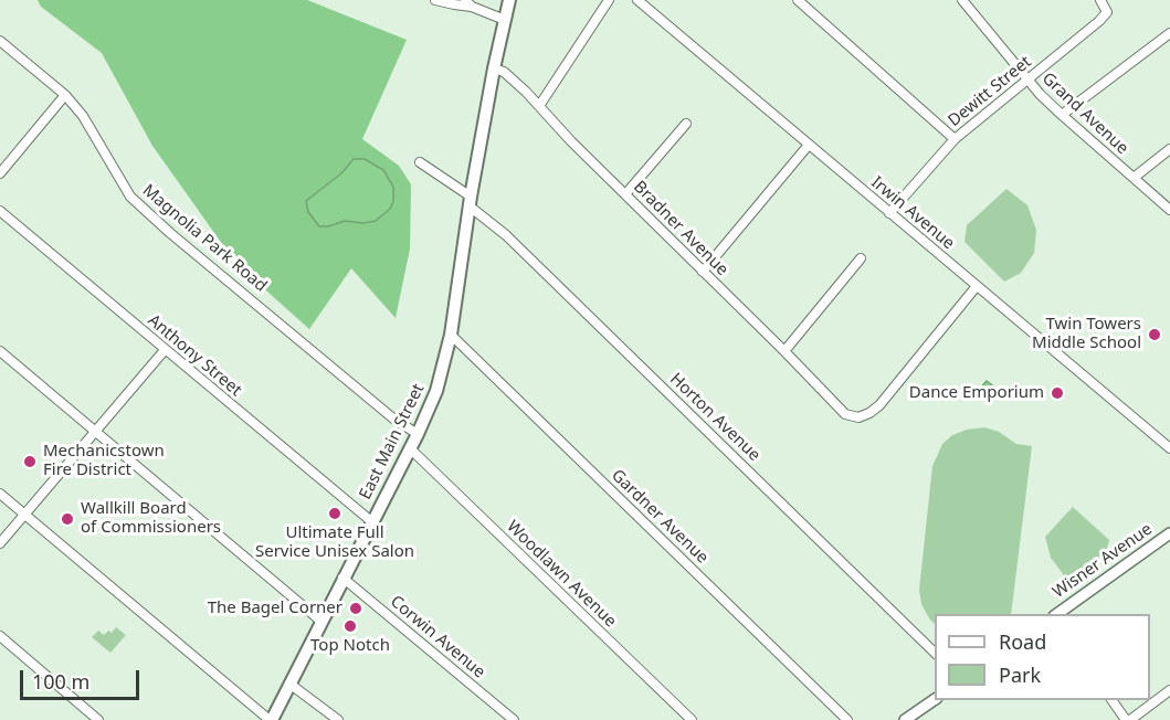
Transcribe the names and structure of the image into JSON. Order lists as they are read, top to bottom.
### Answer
{
  "streets": {
    "main road": ["East Main Street"],
    "street": [
      "Dewitt Street",
      "Grand Avenue",
      "Irwin Avenue",
      "Bradner Avenue",
      "Magnolia Park Road",
      "Anthony Street",
      "Horton Avenue",
      "Gardner Avenue",
      "Wisner Avenue",
      "Woodlawn Avenue",
      "Corwin Avenue"
    ]
  },
  "crossings": [
    ["Dewitt Street", "Grand Avenue"],
    ["Dewitt Street", "Irwin Avenue"],
    ["Irwin Avenue", "Bradner Avenue"],
    ["Bradner Avenue", "East Main Street"],
    ["Magnolia Park Road", "East Main Street"],
    ["Anthony Street", "East Main Street"],
    ["Horton Avenue", "East Main Street"],
    ["East Main Street", "Gardner Avenue"],
    ["East Main Street", "Woodlawn Avenue"],
    ["East Main Street", "Corwin Avenue"]
  ],
  "places": [
    "Twin Towers Middle School",
    "Dance Emporium",
    "Mechanicstown Fire District",
    "Ultimate Full Service Unisex Salon",
    "Wallkill Board of Commissioners",
    "The Bagel Corner",
    "Top Notch"
  ],
  "legend": ["Road", "Park"],
  "scale_bar": "100 m"
}
